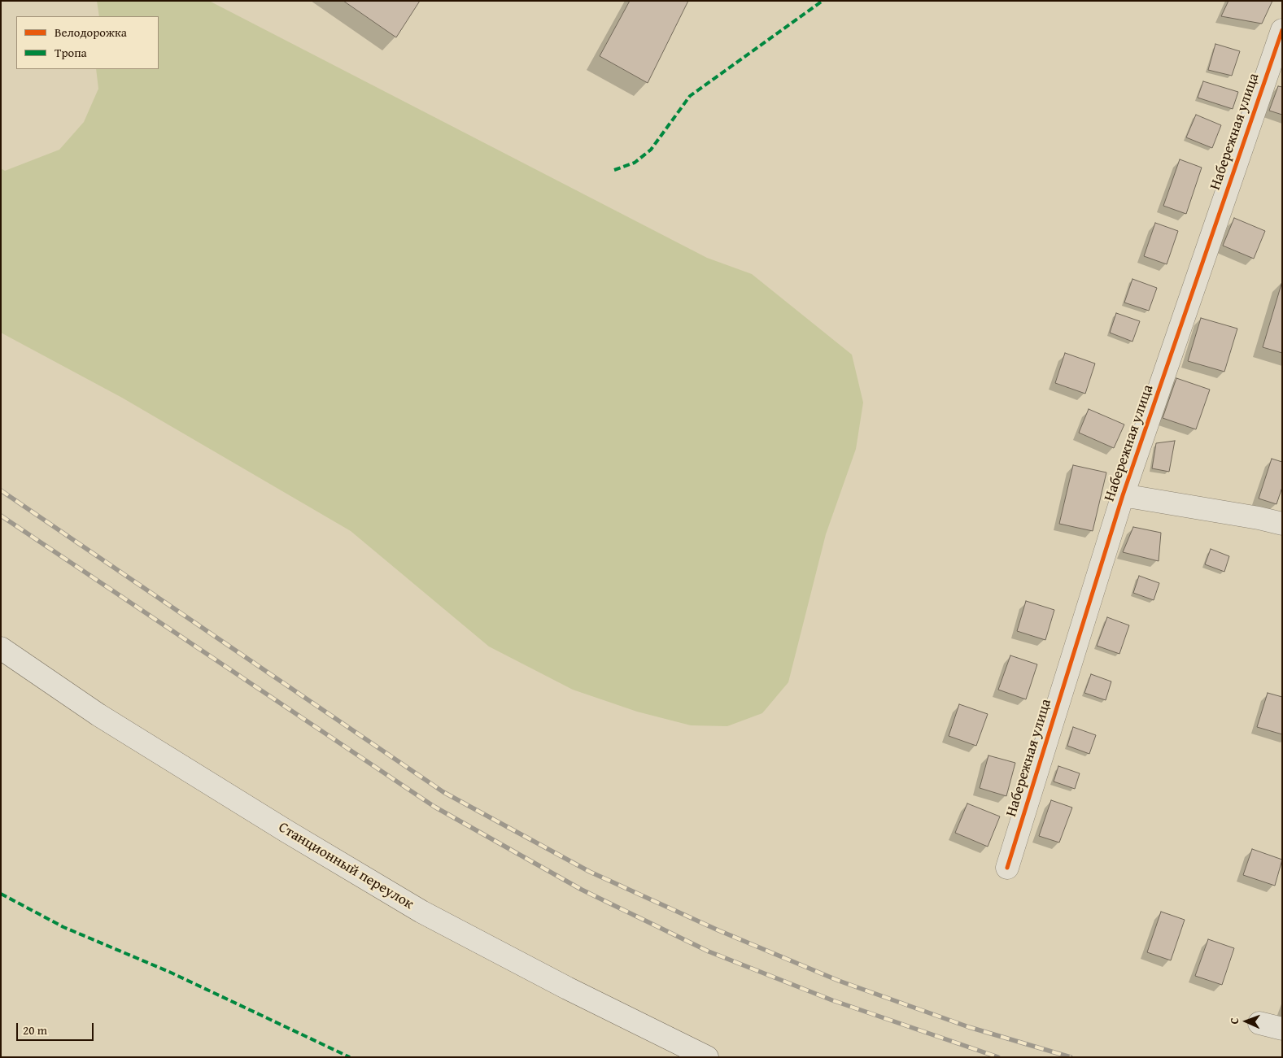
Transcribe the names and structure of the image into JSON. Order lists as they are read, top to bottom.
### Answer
{
  "streets": {
    "street": ["Набережная улица", "Станционный переулок"]
  },
  "legend": ["Велодорожка", "Тропа"],
  "scale_bar": "20 m",
  "north": "left"
}
